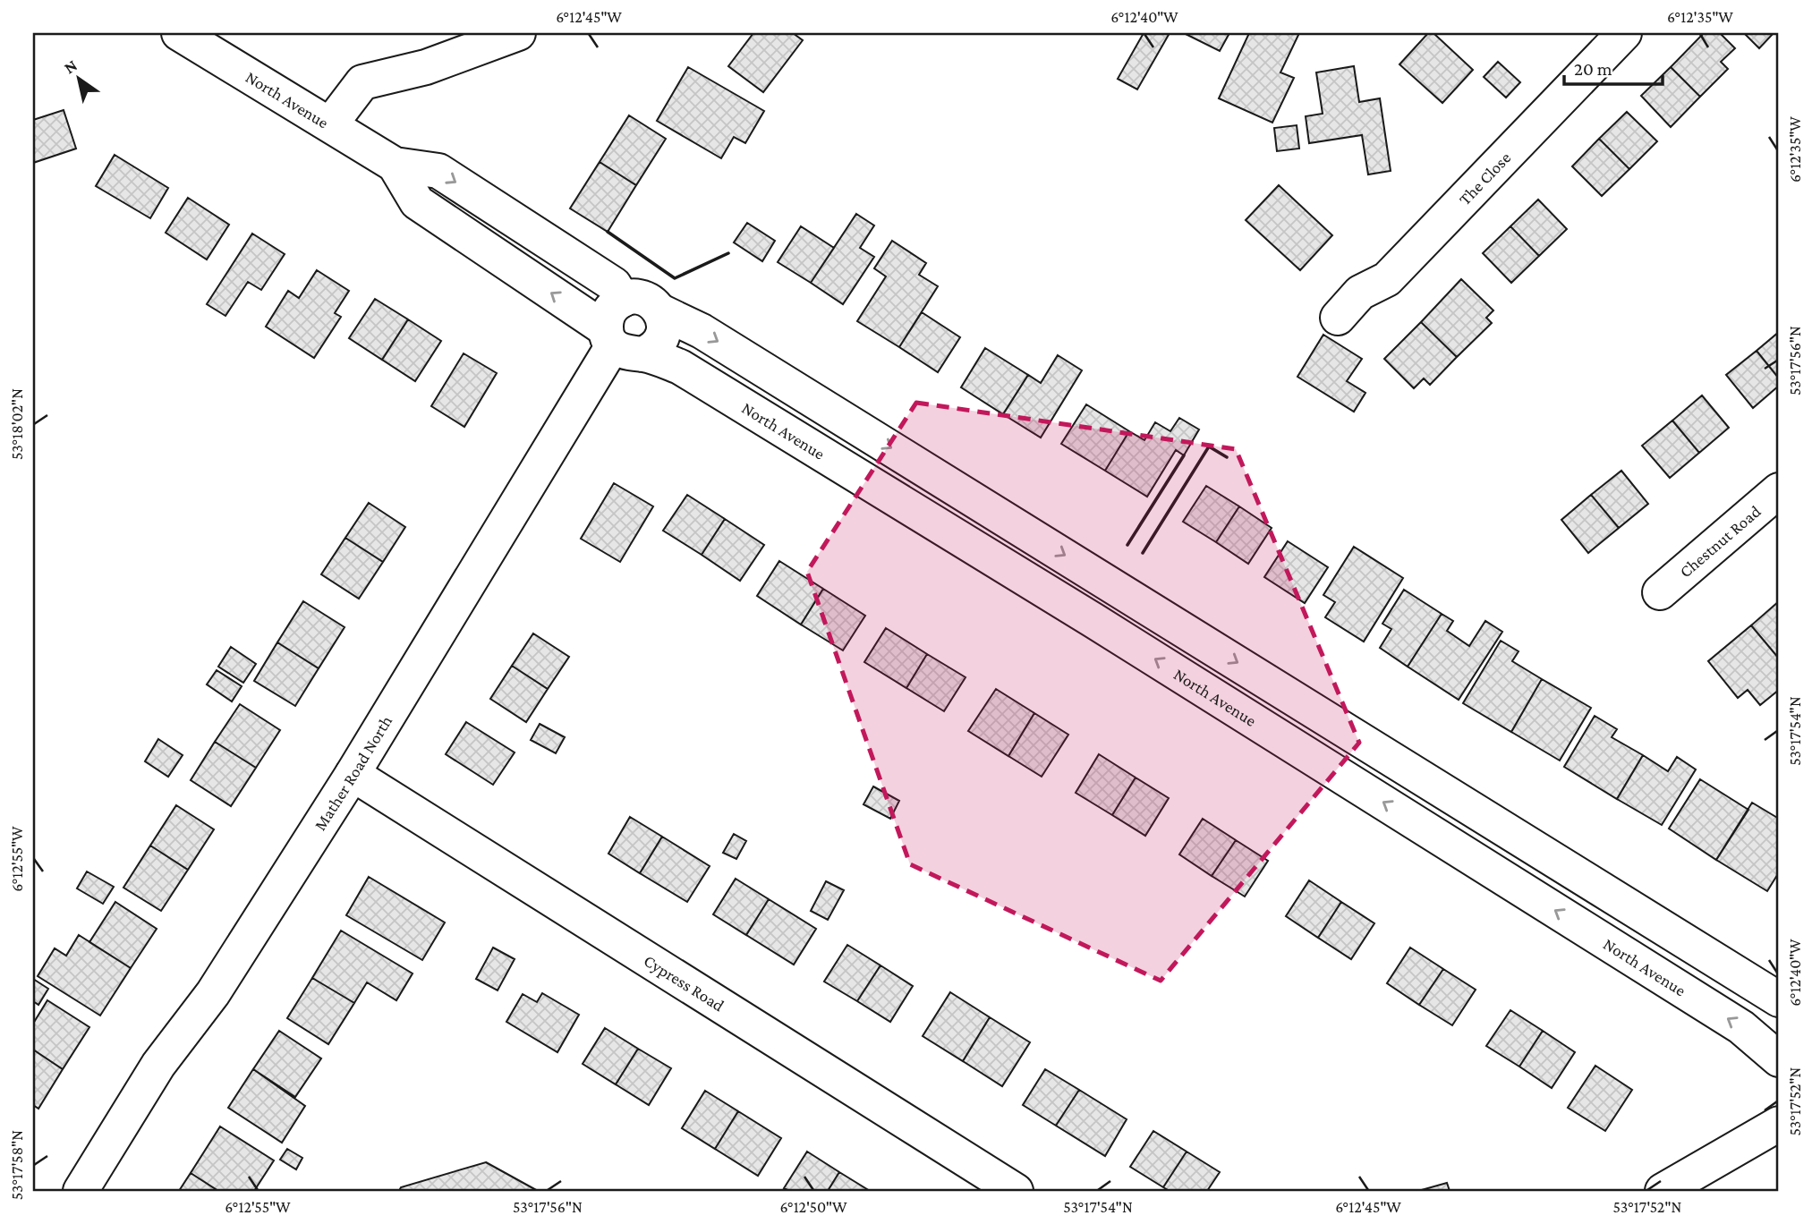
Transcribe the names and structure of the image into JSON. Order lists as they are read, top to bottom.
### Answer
{
  "streets": {
    "street": [
      "North Avenue",
      "The Close",
      "Chestnut Road",
      "Mather Road North",
      "Cypress Road"
    ]
  },
  "crossings": [
    ["North Avenue", "Mather Road North"],
    ["Mather Road North", "Cypress Road"]
  ],
  "scale_bar": "20 m",
  "north": "top left",
  "coordinates": [
    "6°12'45\"W",
    "6°12'40\"W",
    "6°12'35\"W",
    "53°17'56\"N",
    "53°18'02\"N",
    "53°17'54\"N",
    "6°12'55\"W",
    "53°17'52\"N",
    "53°17'58\"N",
    "6°12'50\"W"
  ]
}
